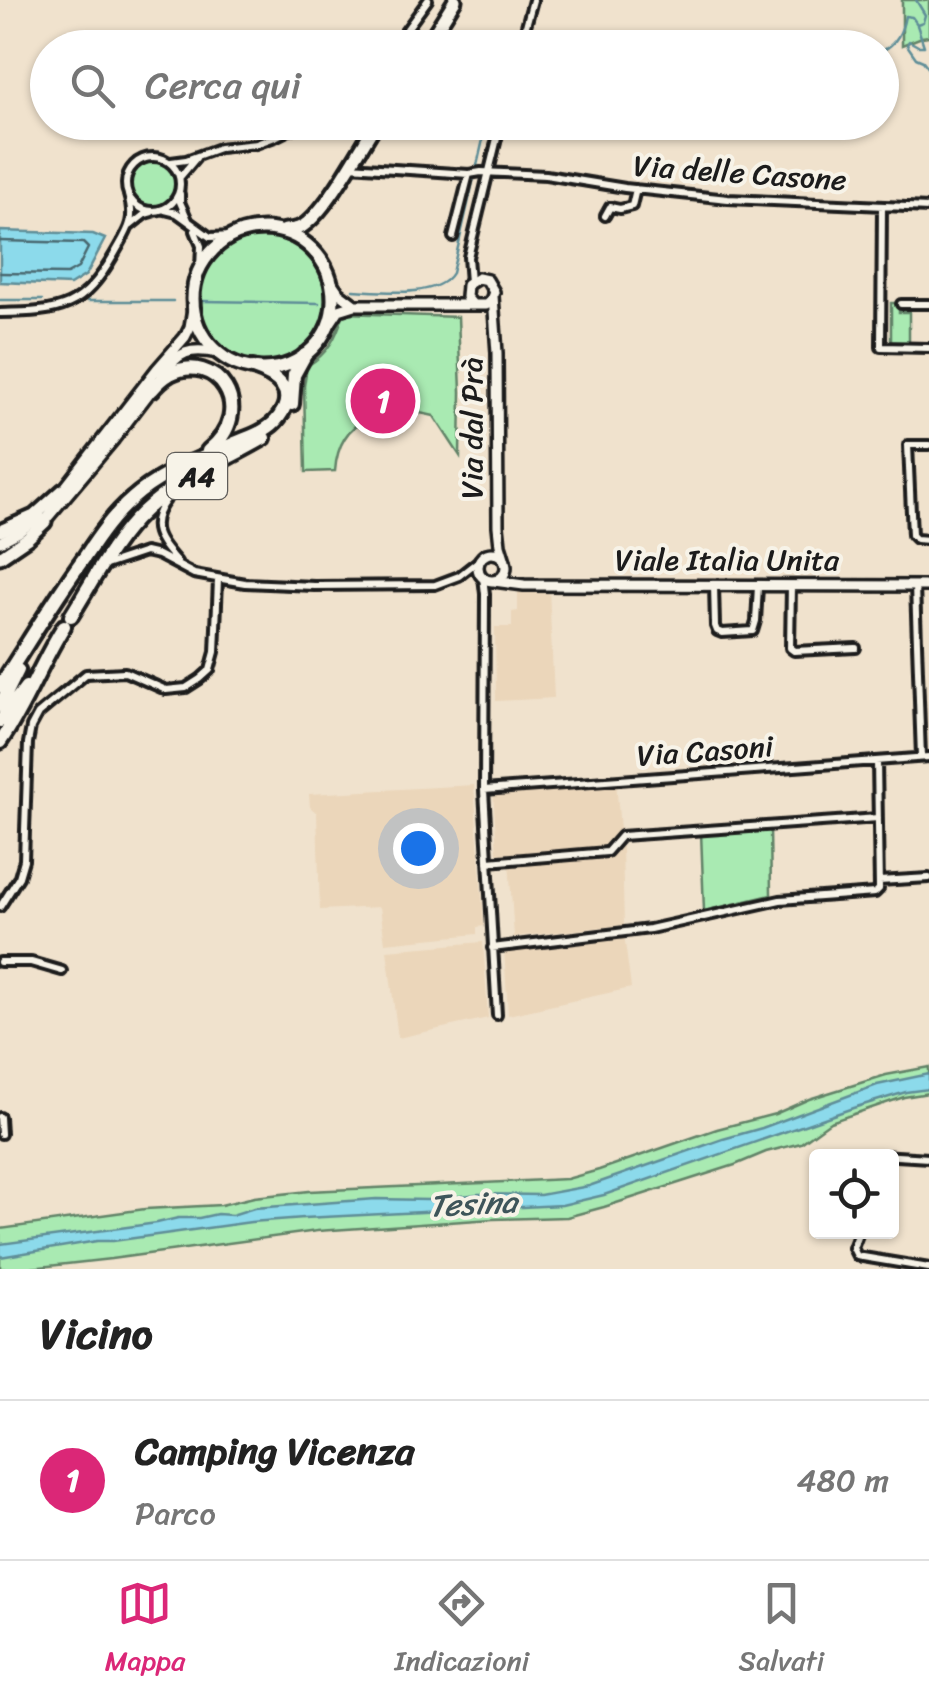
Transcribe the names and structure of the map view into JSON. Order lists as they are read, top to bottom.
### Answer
{
  "streets": {
    "highway": ["A4"],
    "street": [
      "Via delle Casone",
      "Via dal Prà",
      "Viale Italia Unita",
      "Via Casoni"
    ]
  },
  "crossings": [
    ["Via dal Prà", "Viale Italia Unita"]
  ],
  "water": ["Tesina"],
  "page": {
    "search": "Cerca qui",
    "pins": "1",
    "heading": "Vicino",
    "list": [
      {
        "mark": "1",
        "name": "Camping Vicenza",
        "note": "Parco",
        "value": "480 m"
      }
    ],
    "nav": ["Mappa", "Indicazioni", "Salvati"]
  }
}
